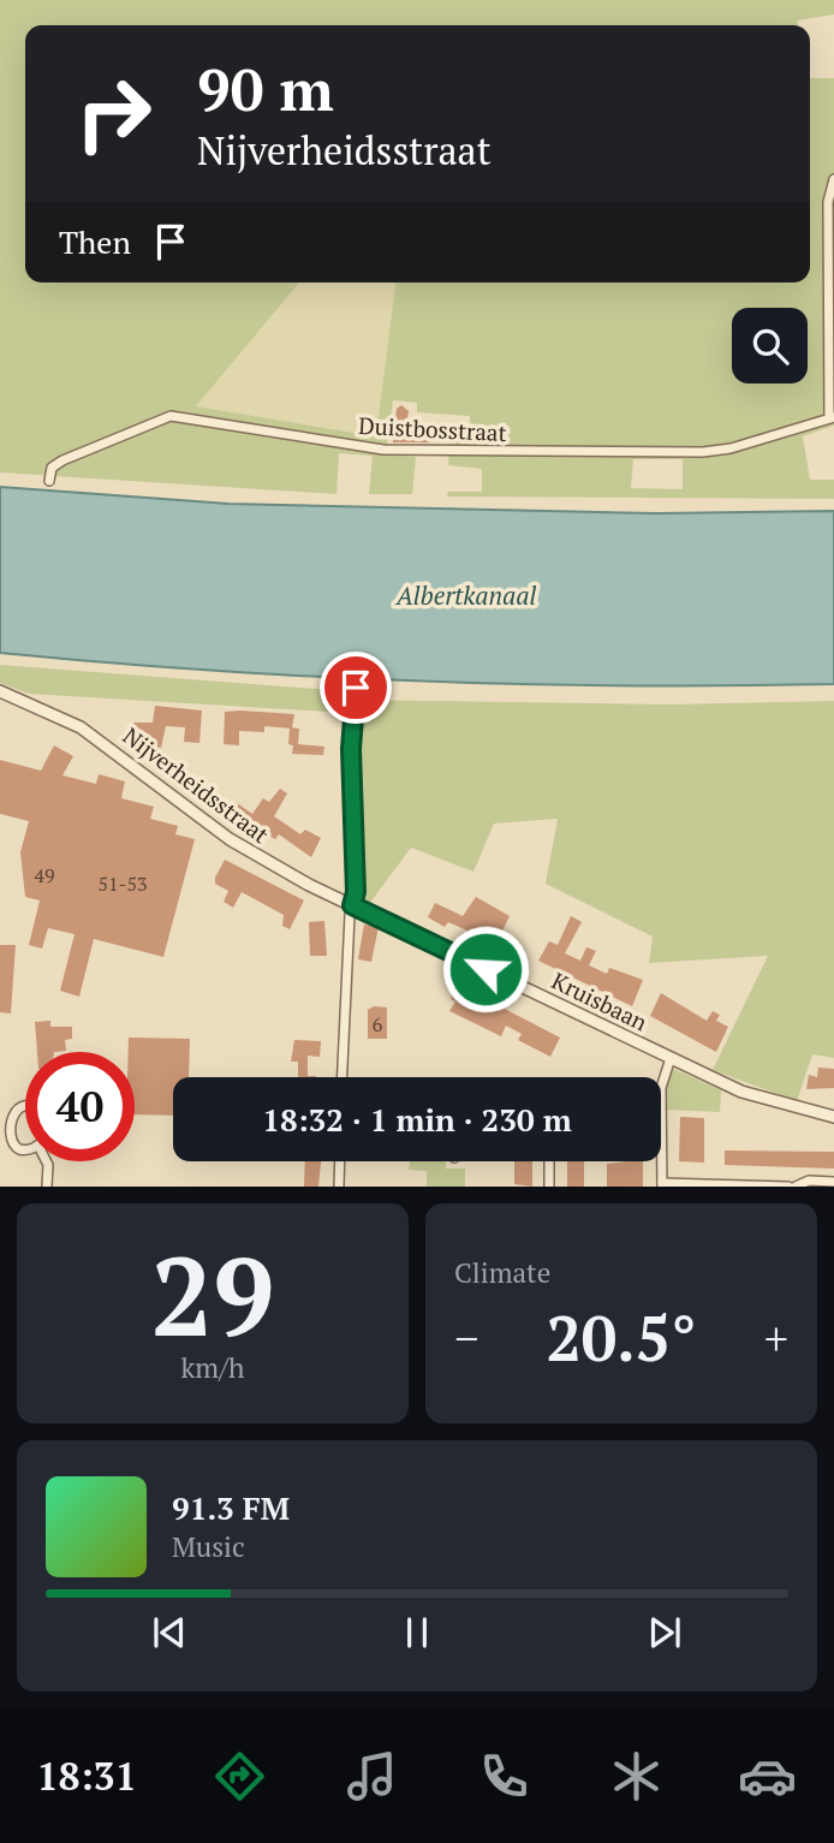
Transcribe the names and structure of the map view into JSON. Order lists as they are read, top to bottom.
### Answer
{
  "streets": {
    "street": ["Duistbosstraat", "Nijverheidsstraat", "Kruisbaan"]
  },
  "crossings": [
    ["Nijverheidsstraat", "Kruisbaan"]
  ],
  "water": ["Albertkanaal"],
  "house_numbers": ["49", "51-53", "6"],
  "page": {
    "turn": ["90 m", "Nijverheidsstraat"],
    "then": "Then",
    "limit": "40",
    "trip": "18:32 · 1 min · 230 m",
    "tile": [
      ["29", "km/h"],
      "Climate"
    ],
    "heat": ["−", "20.5°", "+"],
    "song": ["91.3 FM", "Music"],
    "tabs": "18:31"
  }
}
